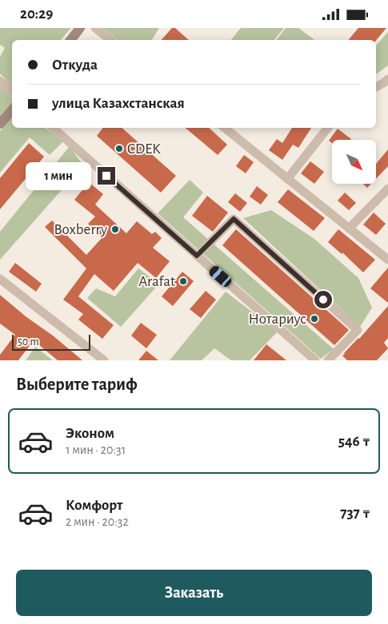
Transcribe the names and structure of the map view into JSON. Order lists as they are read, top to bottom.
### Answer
{
  "places": [
    "CDEK",
    "Boxberry",
    "Arafat",
    "Нотариус"
  ],
  "scale_bar": "50 m",
  "north": "bottom right",
  "page": {
    "status": "20:29",
    "banner": ["Откуда", "улица Казахстанская"],
    "bubble": "1 мин",
    "scale": "50 m",
    "heading": "Выберите тариф",
    "list": [
      {
        "name": "Эконом",
        "note": "1 мин · 20:31",
        "value": "546 ₸"
      },
      {
        "name": "Комфорт",
        "note": "2 мин · 20:32",
        "value": "737 ₸"
      }
    ],
    "buttons": "Заказать"
  }
}
